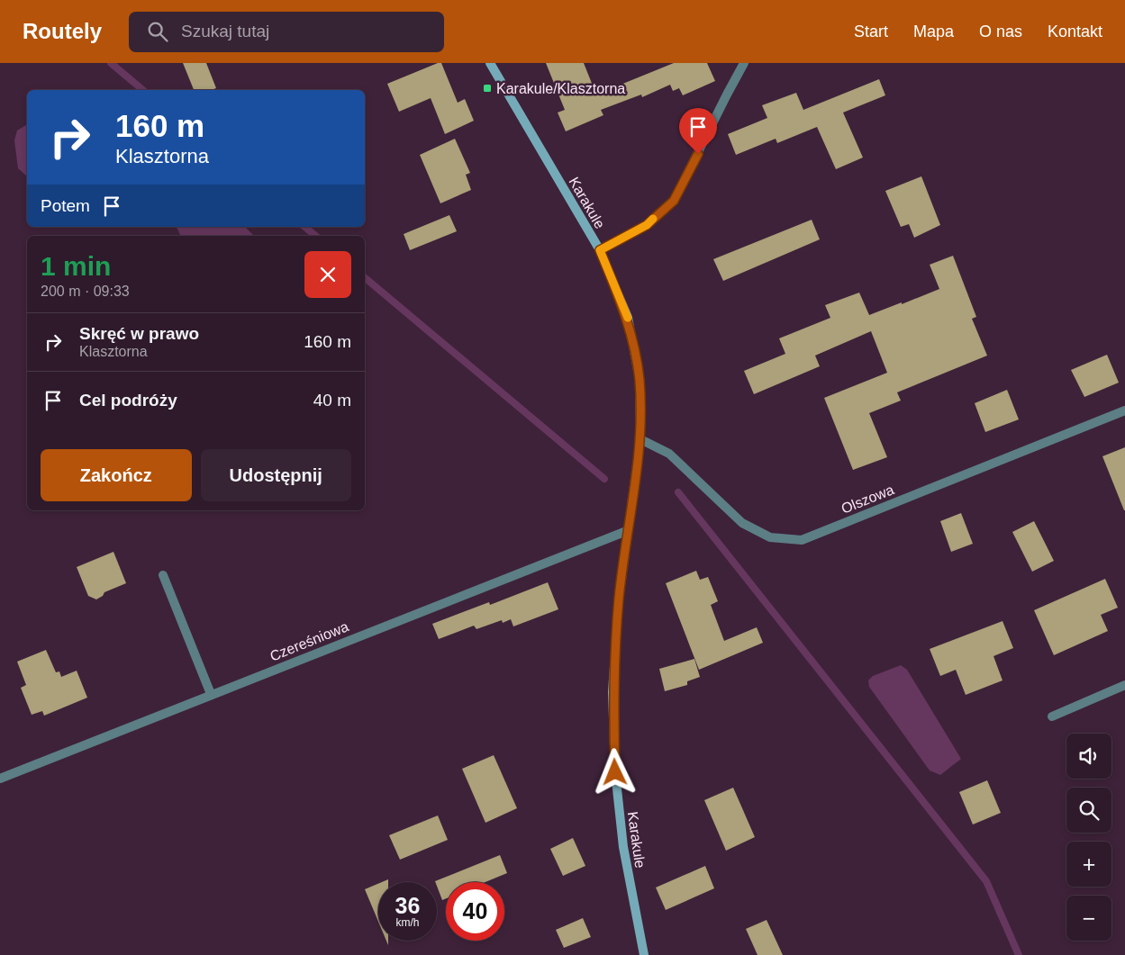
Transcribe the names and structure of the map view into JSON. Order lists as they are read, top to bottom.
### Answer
{
  "streets": {
    "street": ["Karakule", "Olszowa", "Czereśniowa"]
  },
  "crossings": [
    ["Karakule", "Olszowa"],
    ["Karakule", "Czereśniowa"]
  ],
  "places": {
    "transit": ["Karakule/Klasztorna"]
  },
  "page": {
    "header": "Routely",
    "search": "Szukaj tutaj",
    "nav": [
      "Start",
      "Mapa",
      "O nas",
      "Kontakt"
    ],
    "turn": ["160 m", "Klasztorna"],
    "then": "Potem",
    "heading": ["1 min", "200 m · 09:33"],
    "list": [
      {
        "name": "Skręć w prawo",
        "note": "Klasztorna",
        "value": "160 m"
      },
      {
        "name": "Cel podróży",
        "value": "40 m"
      }
    ],
    "buttons": ["Zakończ", "Udostępnij"],
    "map_buttons": ["+", "−"],
    "speed": "36 km/h",
    "limit": "40"
  }
}
